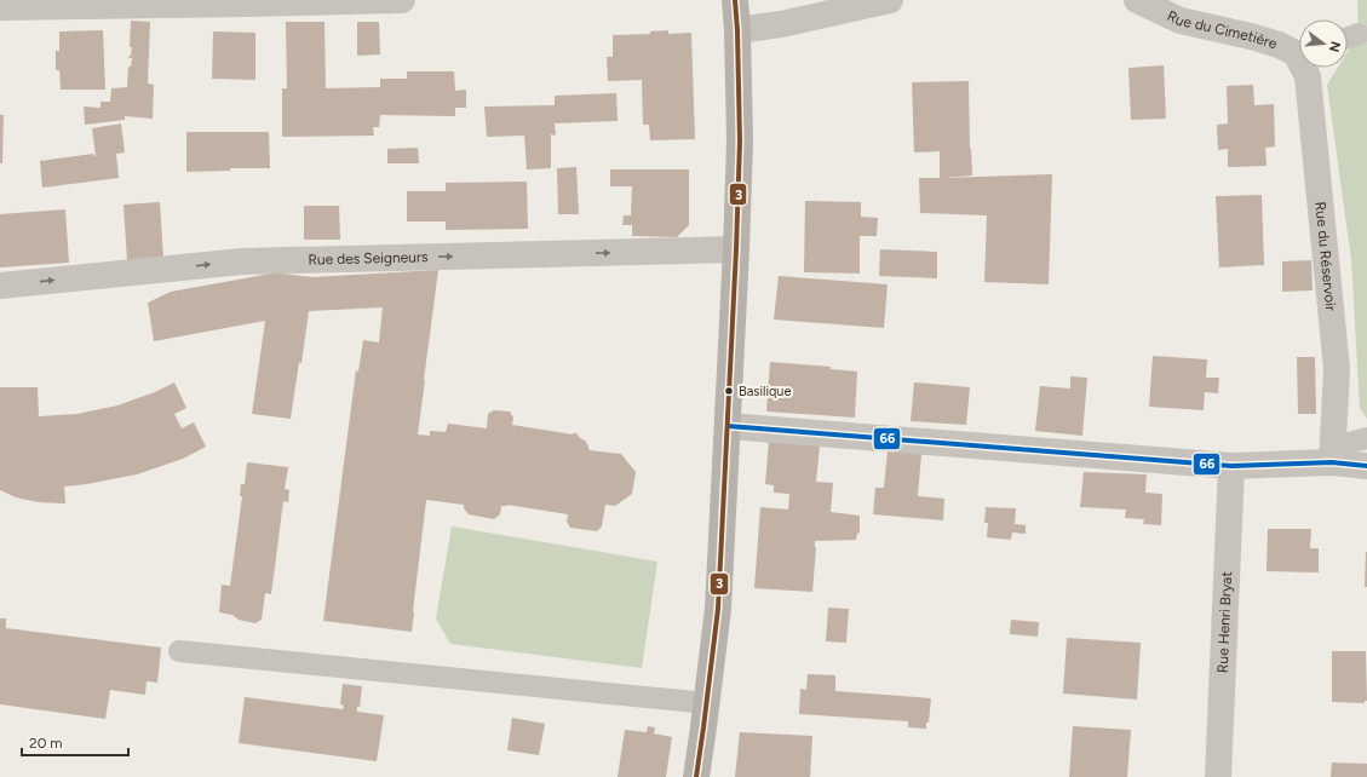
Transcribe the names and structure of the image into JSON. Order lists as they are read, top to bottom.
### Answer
{
  "streets": {
    "street": [
      "Rue du Cimetière",
      "Rue du Réservoir",
      "Rue des Seigneurs",
      "Rue Henri Bryat"
    ]
  },
  "one_way": ["Rue des Seigneurs"],
  "places": ["Basilique"],
  "lines": ["transit line 3", "transit line 66"],
  "scale_bar": "20 m",
  "north": "right"
}
